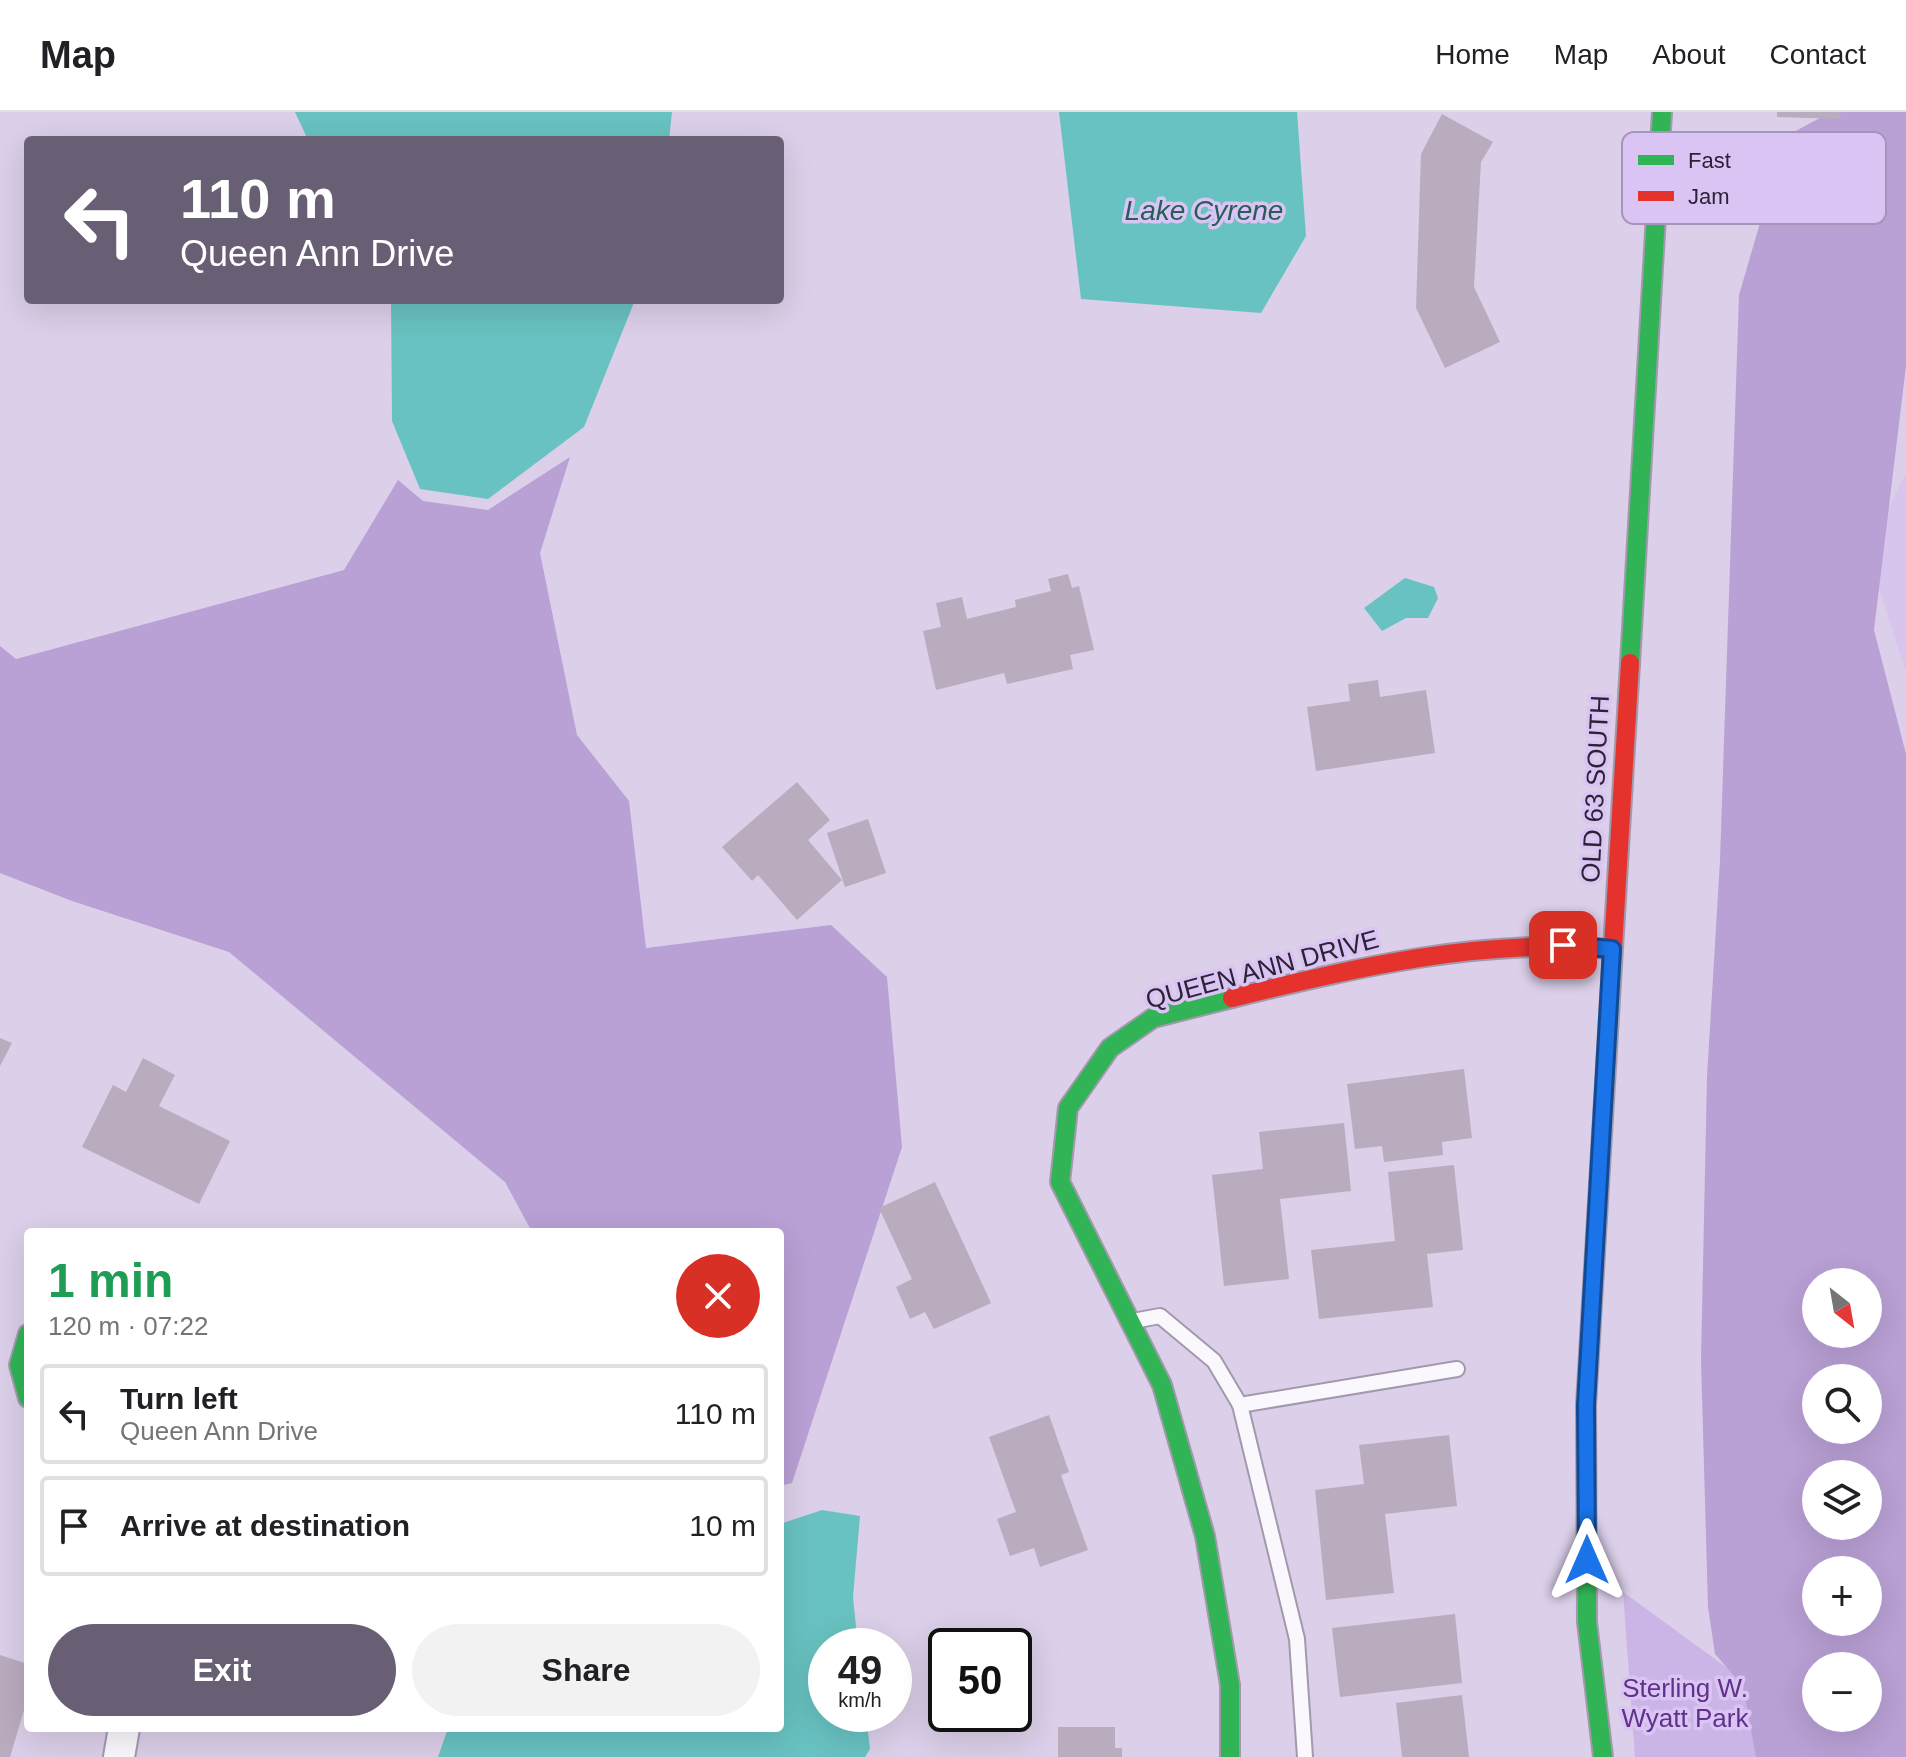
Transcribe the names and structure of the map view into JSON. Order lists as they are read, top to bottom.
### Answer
{
  "streets": {
    "main road": ["OLD 63 SOUTH", "QUEEN ANN DRIVE"]
  },
  "crossings": [
    ["OLD 63 SOUTH", "QUEEN ANN DRIVE"]
  ],
  "water": ["Lake Cyrene"],
  "parks": ["Sterling W. Wyatt Park"],
  "legend": ["Fast", "Jam"],
  "north": "bottom right",
  "page": {
    "header": "Map",
    "nav": [
      "Home",
      "Map",
      "About",
      "Contact"
    ],
    "turn": ["110 m", "Queen Ann Drive"],
    "heading": ["1 min", "120 m · 07:22"],
    "map_buttons": ["+", "−"],
    "list": [
      {
        "name": "Turn left",
        "note": "Queen Ann Drive",
        "value": "110 m"
      },
      {
        "name": "Arrive at destination",
        "value": "10 m"
      }
    ],
    "buttons": ["Exit", "Share"],
    "speed": "49 km/h",
    "limit": "50"
  }
}
